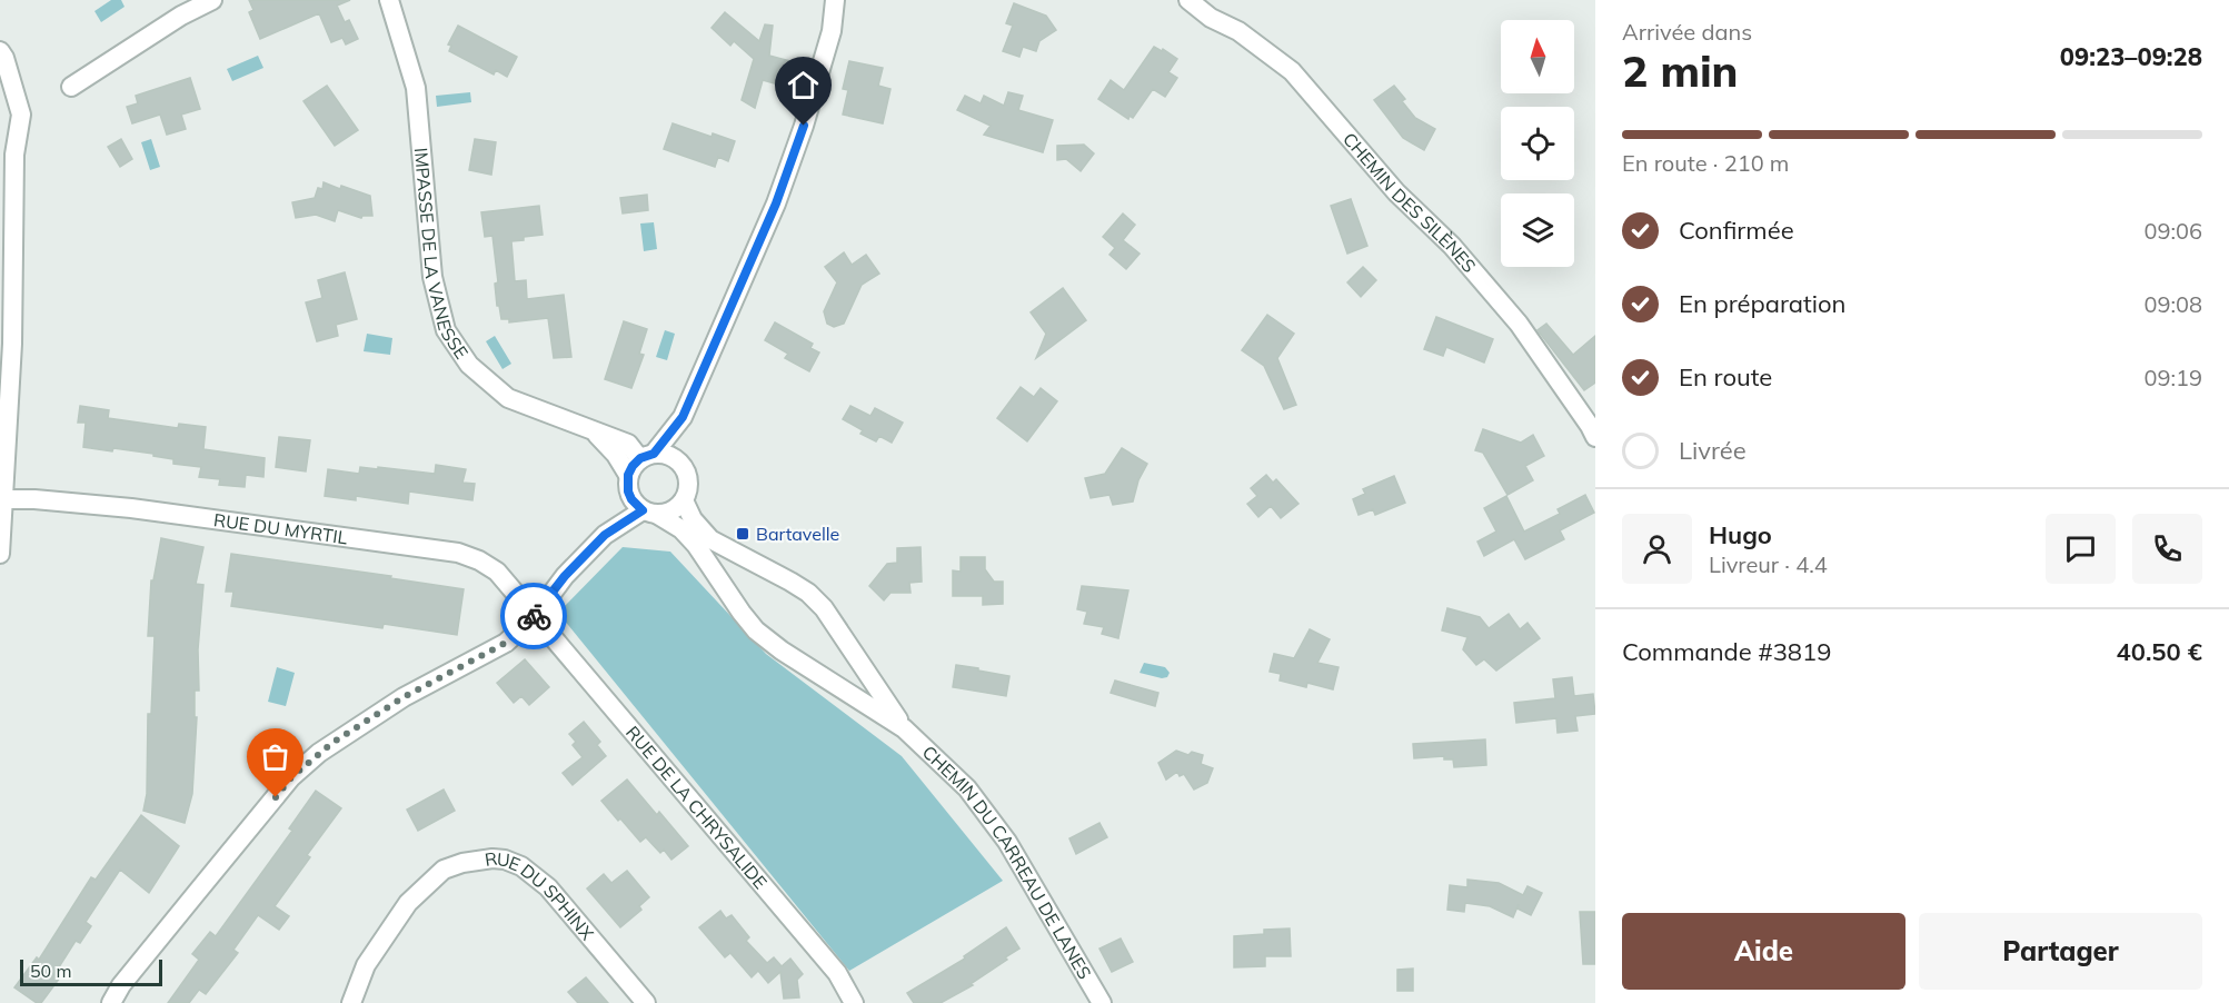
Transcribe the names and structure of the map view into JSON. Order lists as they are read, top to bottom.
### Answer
{
  "streets": {
    "street": [
      "CHEMIN DES SILÈNES",
      "IMPASSE DE LA VANESSE",
      "RUE DU MYRTIL",
      "RUE DE LA CHRYSALIDE",
      "CHEMIN DU CARREAU DE LANES",
      "RUE DU SPHINX"
    ]
  },
  "crossings": [
    ["IMPASSE DE LA VANESSE", "CHEMIN DU CARREAU DE LANES"],
    ["RUE DU MYRTIL", "RUE DE LA CHRYSALIDE"]
  ],
  "places": {
    "transit": ["Bartavelle"]
  },
  "scale_bar": "50 m",
  "north": "top",
  "page": {
    "heading": ["2 min", "Arrivée dans", "09:23–09:28"],
    "panel": [
      "Hugo",
      "Livreur · 4.4",
      "Commande #3819",
      "40.50 €"
    ],
    "bar": "En route · 210 m",
    "list": [
      ["Confirmée", "09:06"],
      ["En préparation", "09:08"],
      ["En route", "09:19"],
      "Livrée"
    ],
    "buttons": ["Aide", "Partager"],
    "scale": "50 m"
  }
}
